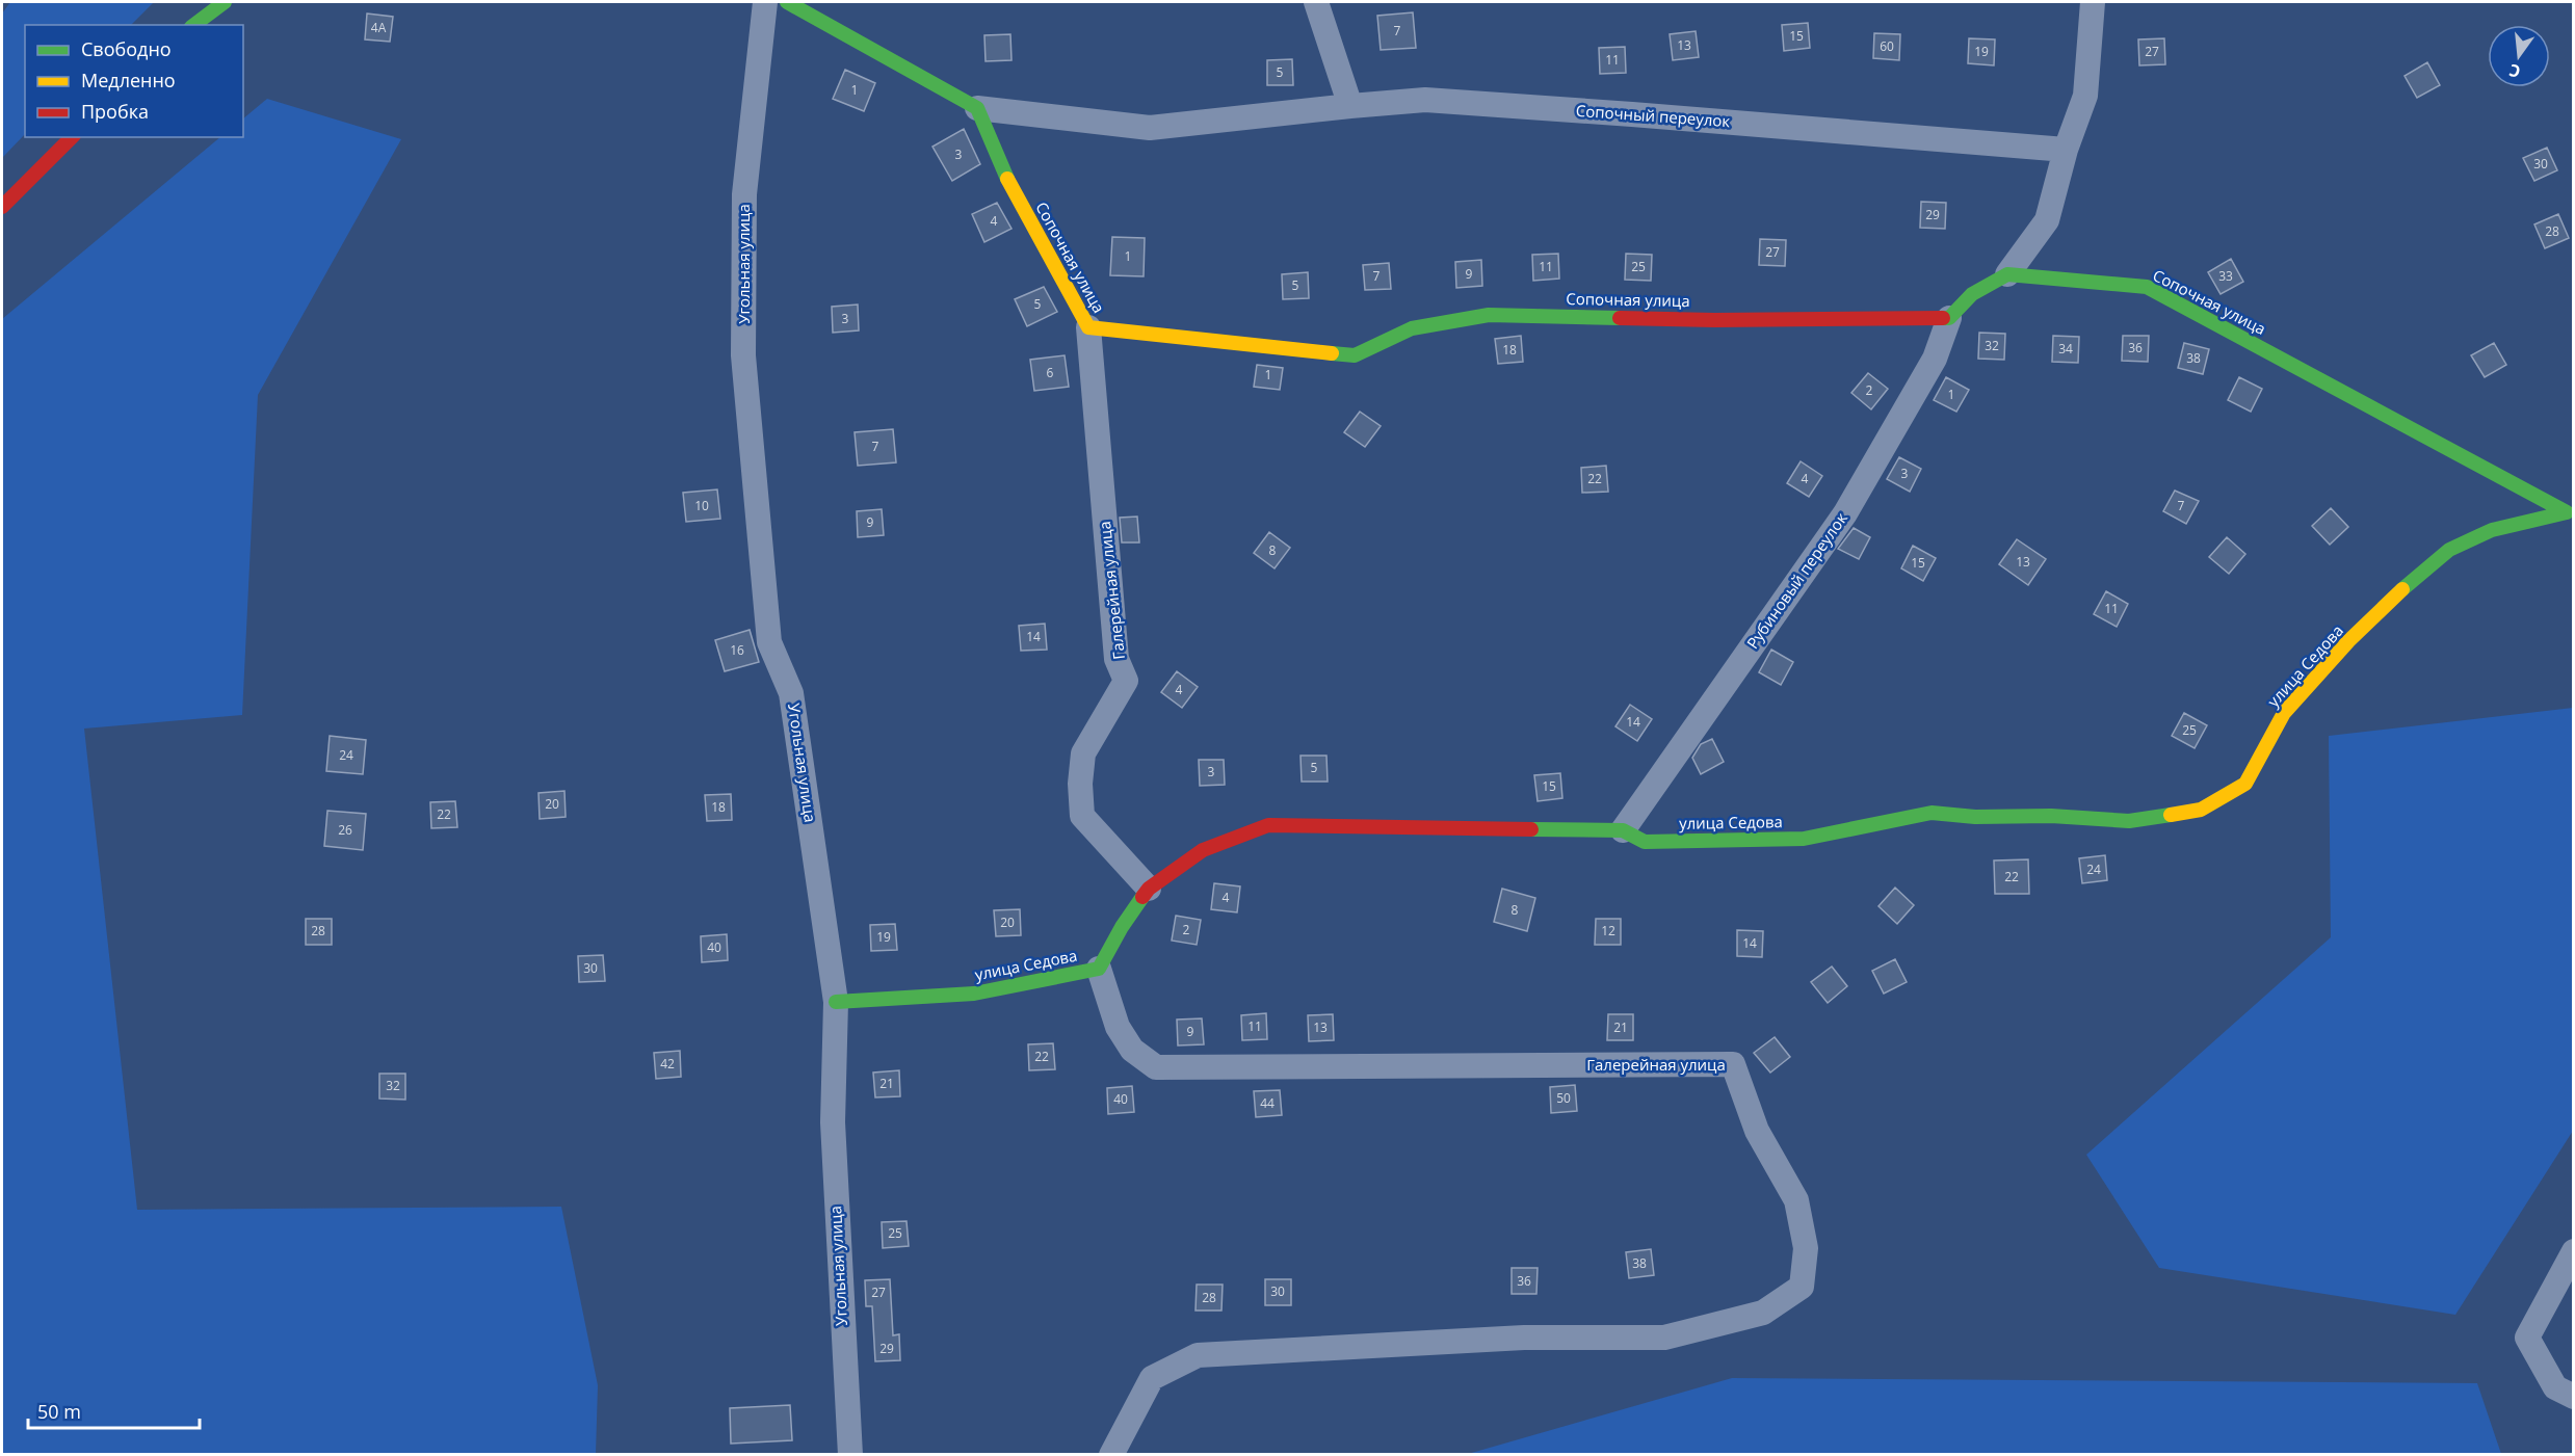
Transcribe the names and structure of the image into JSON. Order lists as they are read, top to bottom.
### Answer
{
  "streets": {
    "street": [
      "Сопочный переулок",
      "Сопочная улица",
      "Угольная улица",
      "Рубиновый переулок",
      "Галерейная улица",
      "улица Седова"
    ]
  },
  "crossings": [
    ["Сопочный переулок", "Сопочная улица"],
    ["Сопочная улица", "Рубиновый переулок"],
    ["Сопочная улица", "Галерейная улица"],
    ["Сопочная улица", "улица Седова"],
    ["Угольная улица", "улица Седова"],
    ["Рубиновый переулок", "улица Седова"],
    ["Галерейная улица", "улица Седова"]
  ],
  "house_numbers": [
    "4А",
    "7",
    "15",
    "13",
    "60",
    "19",
    "27",
    "11",
    "5",
    "1",
    "3",
    "30",
    "29",
    "4",
    "28",
    "27",
    "1",
    "11",
    "25",
    "9",
    "7",
    "33",
    "5",
    "5",
    "3",
    "32",
    "36",
    "34",
    "18",
    "38",
    "6",
    "1",
    "2",
    "1",
    "7",
    "3",
    "22",
    "4",
    "10",
    "7",
    "9",
    "8",
    "13",
    "15",
    "11",
    "14",
    "16",
    "4",
    "14",
    "25",
    "24",
    "5",
    "3",
    "15",
    "20",
    "18",
    "22",
    "26",
    "24",
    "22",
    "4",
    "8",
    "20",
    "2",
    "28",
    "12",
    "19",
    "14",
    "40",
    "30",
    "11",
    "13",
    "21",
    "9",
    "22",
    "42",
    "21",
    "32",
    "50",
    "40",
    "44",
    "25",
    "38",
    "36",
    "30",
    "27",
    "28",
    "29"
  ],
  "legend": ["Свободно", "Медленно", "Пробка"],
  "scale_bar": "50 m",
  "north": "bottom"
}
